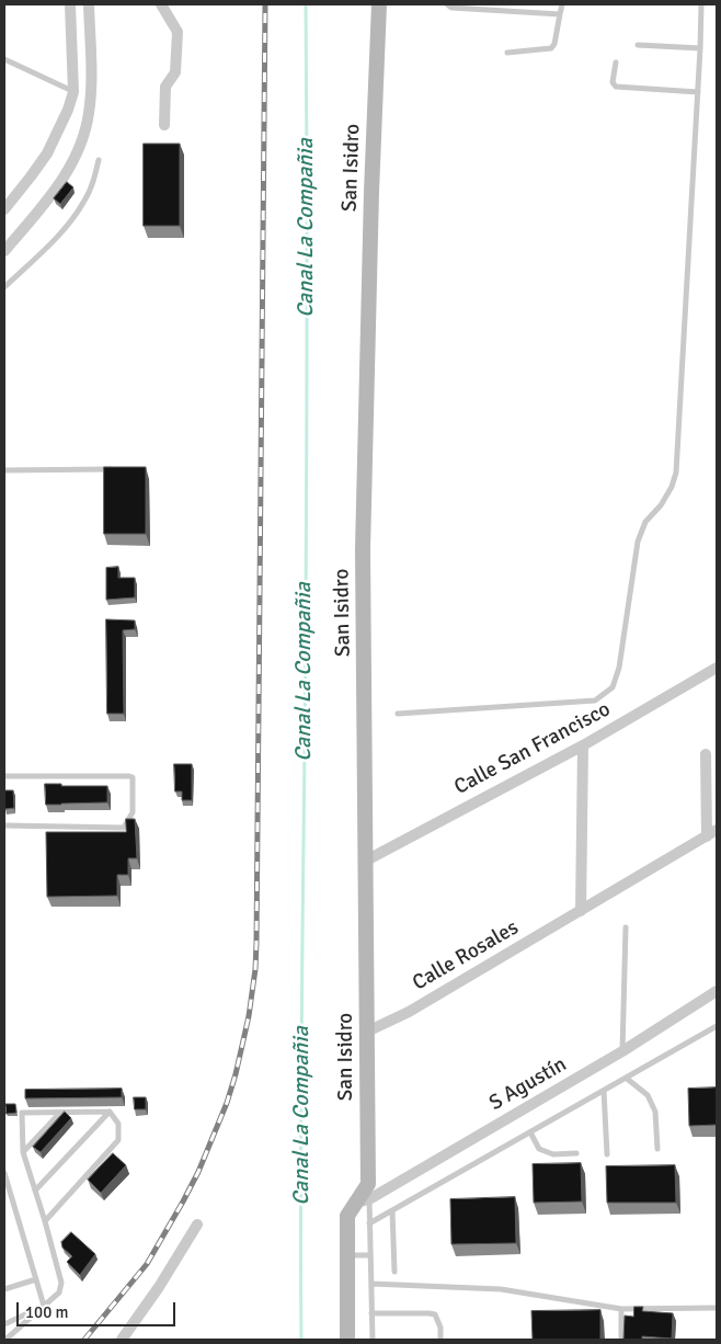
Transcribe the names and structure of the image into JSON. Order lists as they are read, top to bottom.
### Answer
{
  "streets": {
    "main road": ["San Isidro"],
    "street": ["Calle San Francisco", "Calle Rosales", "S Agustín"]
  },
  "crossings": [
    ["San Isidro", "Calle San Francisco"],
    ["San Isidro", "Calle Rosales"],
    ["San Isidro", "S Agustín"]
  ],
  "water": ["Canal La Compañia"],
  "scale_bar": "100 m"
}
